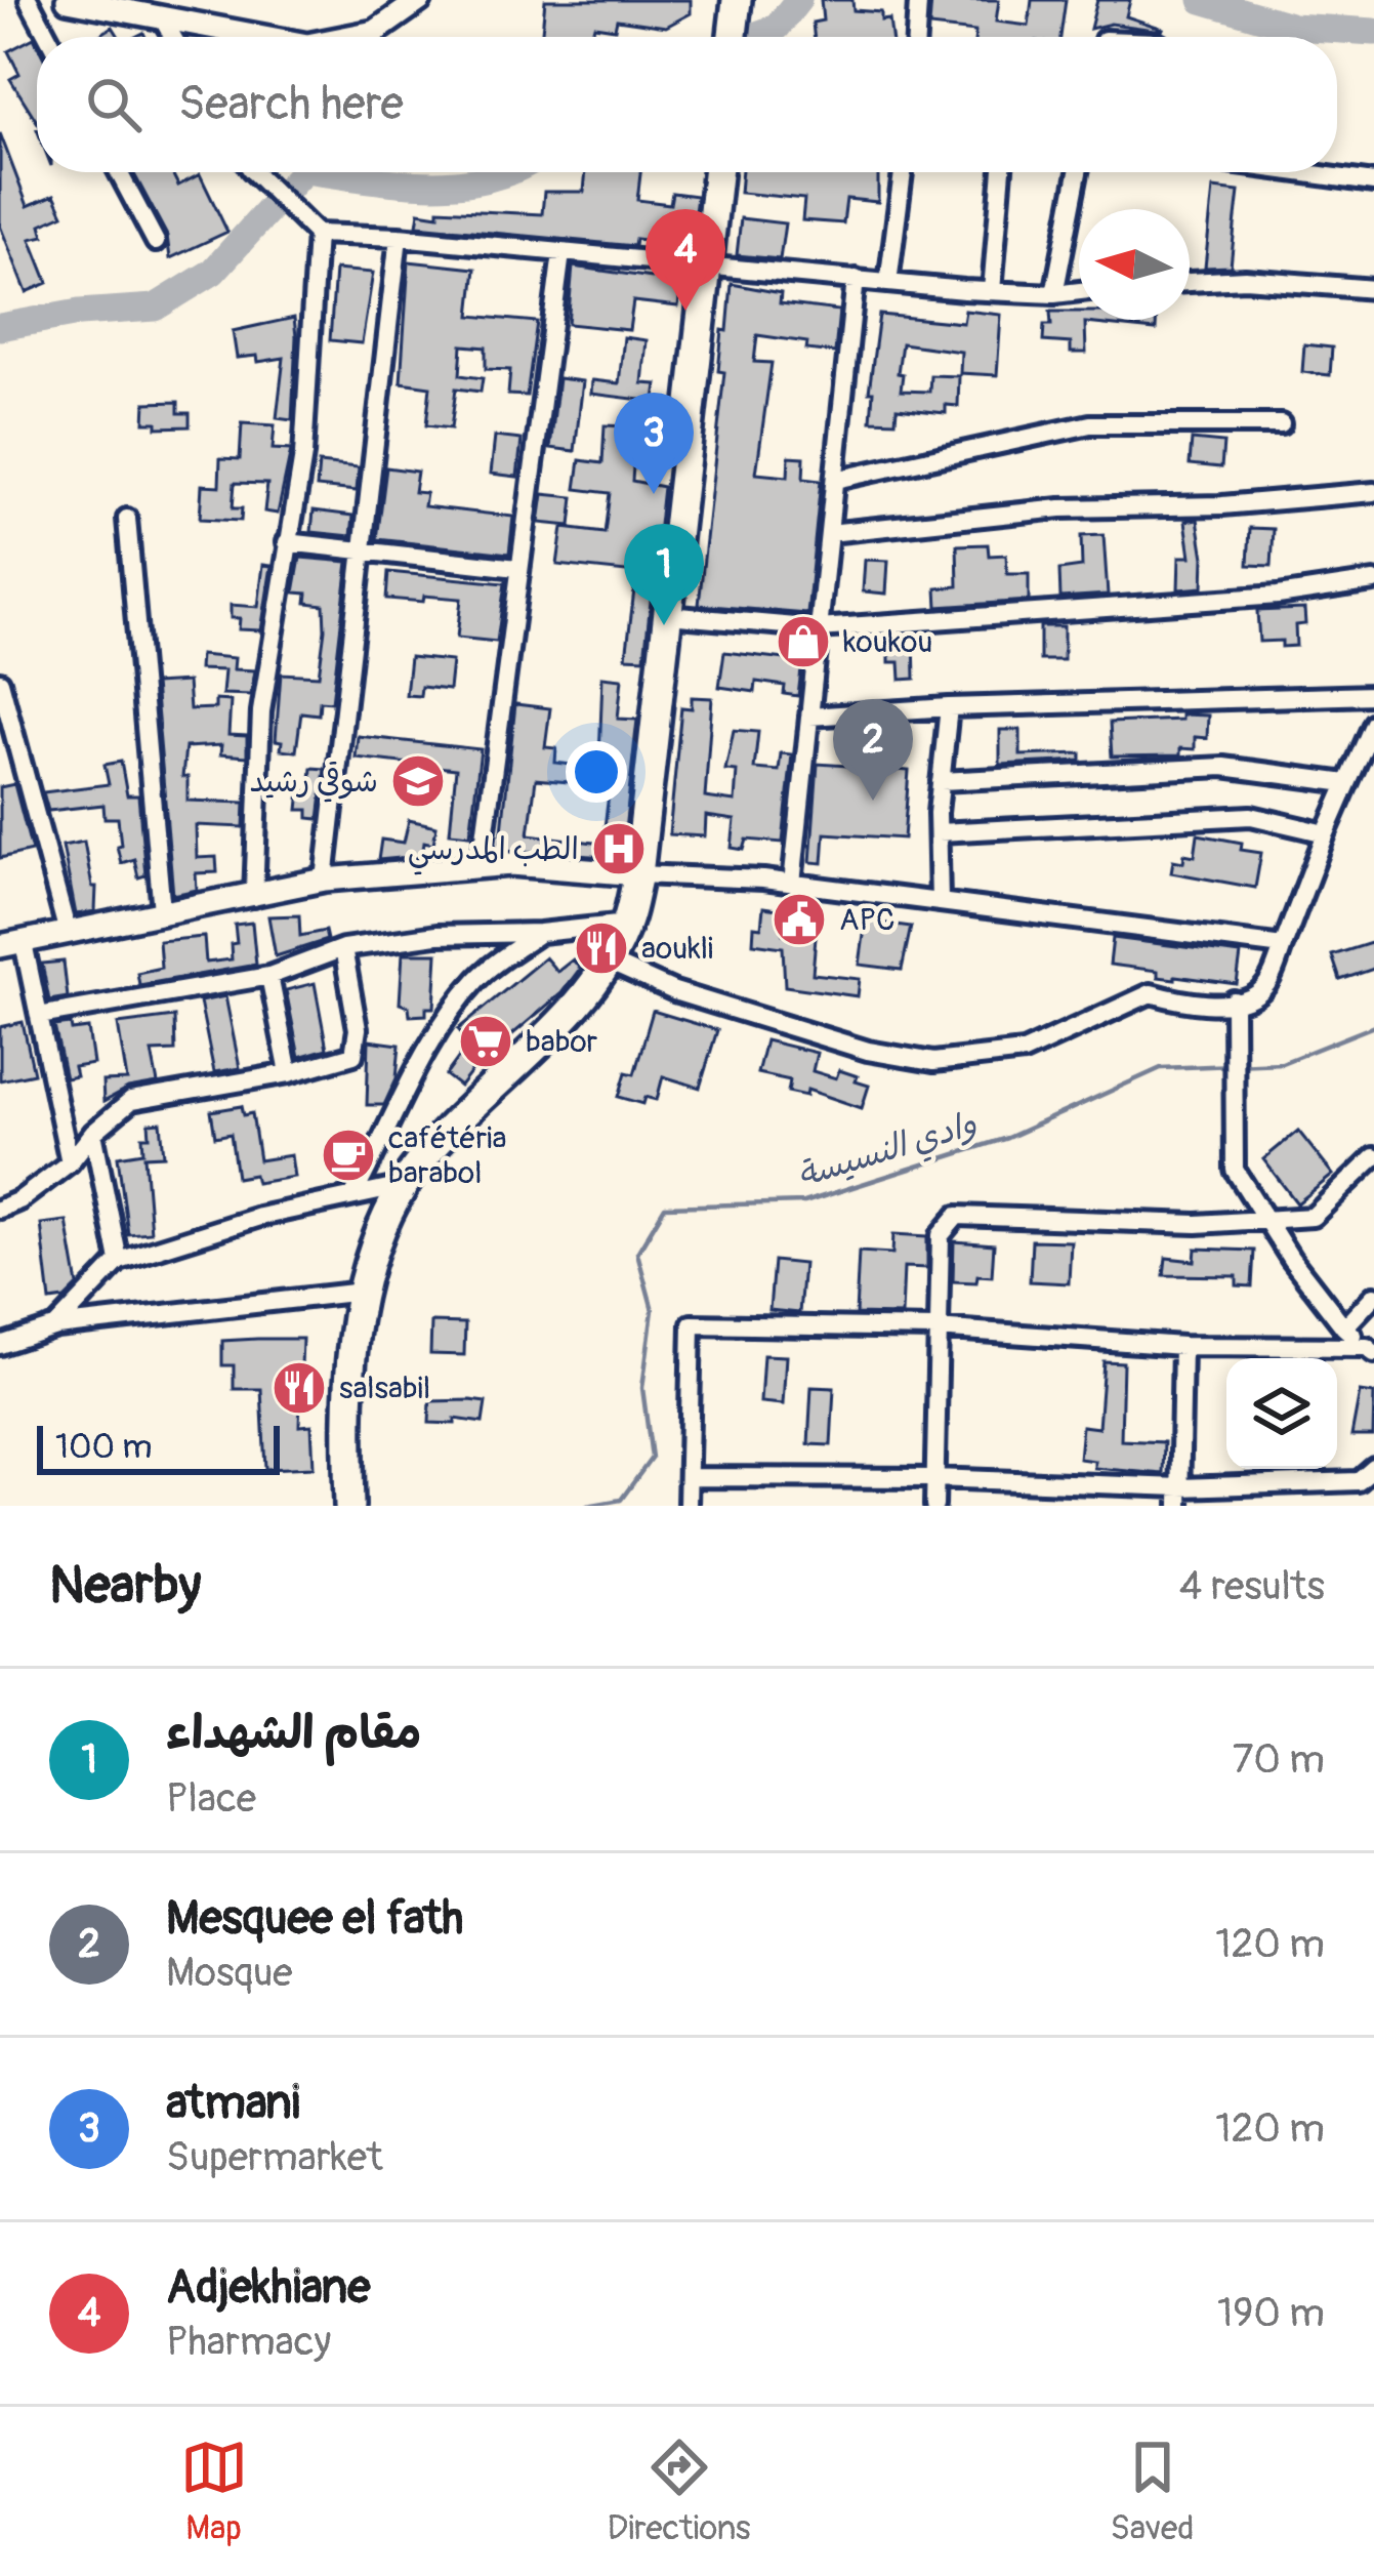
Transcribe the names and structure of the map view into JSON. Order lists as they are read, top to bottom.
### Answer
{
  "water": ["وادي النسيسة"],
  "places": {
    "shop": ["koukou"],
    "school or university": ["شوقي رشيد"],
    "hospital": ["الطب المدرسي"],
    "public building": ["APC"],
    "restaurant": ["aoukli", "salsabil"],
    "supermarket": ["babor"],
    "cafe": ["cafétéria barabol"]
  },
  "scale_bar": "100 m",
  "north": "left",
  "page": {
    "search": "Search here",
    "pins": [
      "4",
      "3",
      "1",
      "2"
    ],
    "scale": "100 m",
    "heading": ["Nearby", "4 results"],
    "list": [
      {
        "mark": "1",
        "name": "مقام الشهداء",
        "note": "Place",
        "value": "70 m"
      },
      {
        "mark": "2",
        "name": "Mesquee el fath",
        "note": "Mosque",
        "value": "120 m"
      },
      {
        "mark": "3",
        "name": "atmani",
        "note": "Supermarket",
        "value": "120 m"
      },
      {
        "mark": "4",
        "name": "Adjekhiane",
        "note": "Pharmacy",
        "value": "190 m"
      }
    ],
    "nav": ["Map", "Directions", "Saved"]
  }
}
